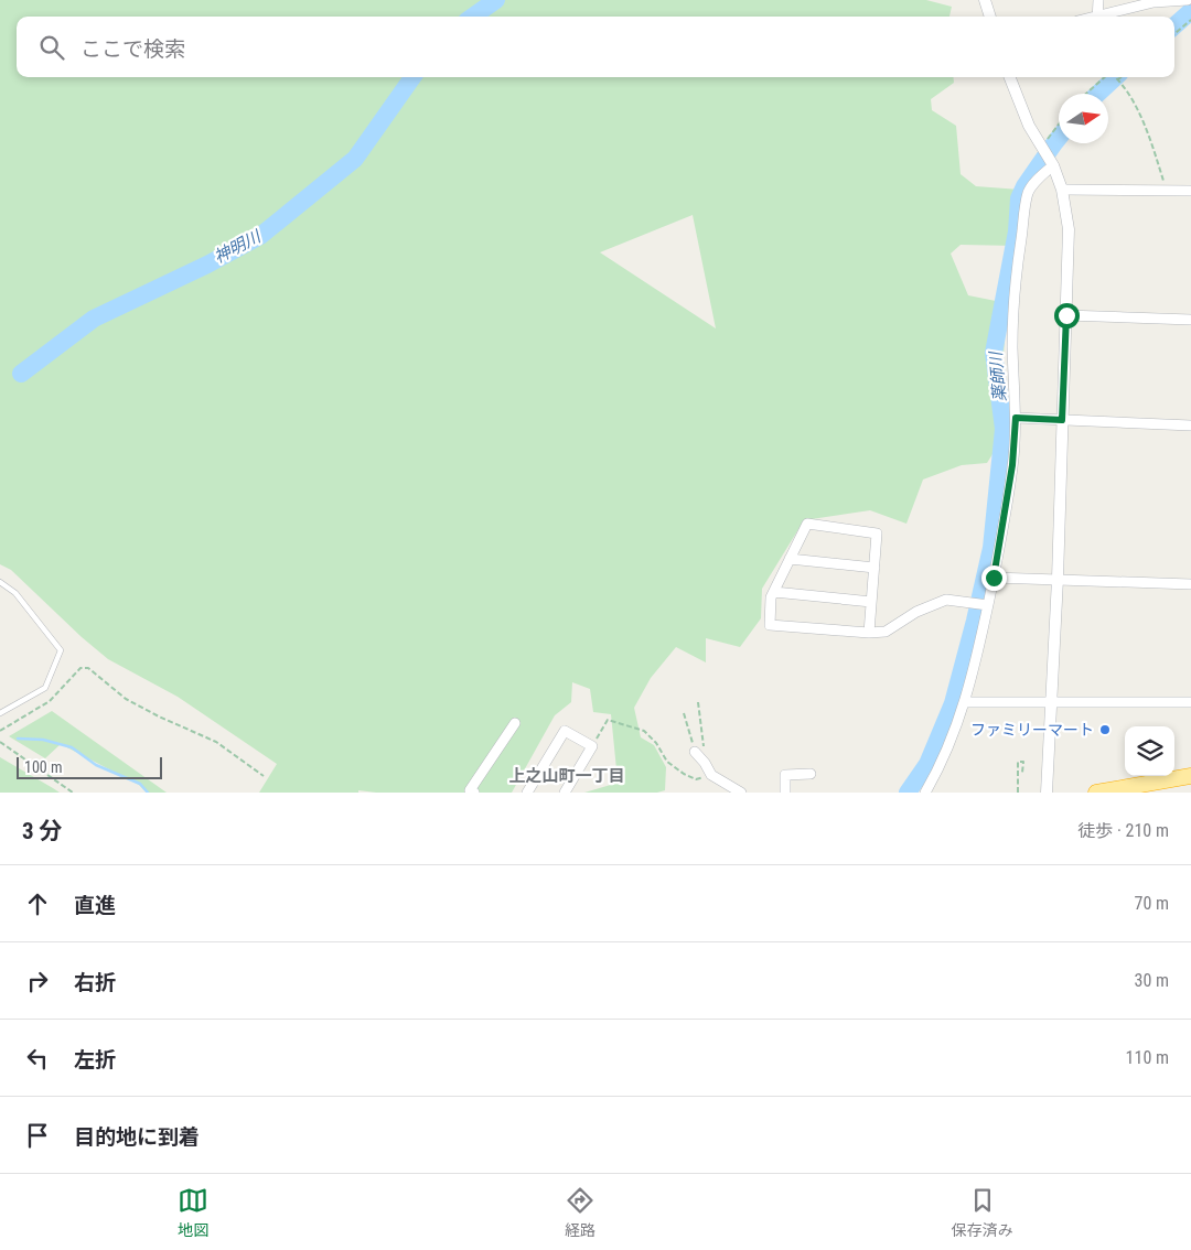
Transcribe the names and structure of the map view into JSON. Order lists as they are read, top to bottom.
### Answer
{
  "districts": ["上之山町一丁目"],
  "water": ["神明川", "薬師川"],
  "places": ["ファミリーマート"],
  "scale_bar": "100 m",
  "north": "right",
  "page": {
    "search": "ここで検索",
    "scale": "100 m",
    "heading": ["3 分", "徒歩 · 210 m"],
    "list": [
      ["直進", "70 m"],
      ["右折", "30 m"],
      ["左折", "110 m"],
      "目的地に到着"
    ],
    "nav": ["地図", "経路", "保存済み"]
  }
}
